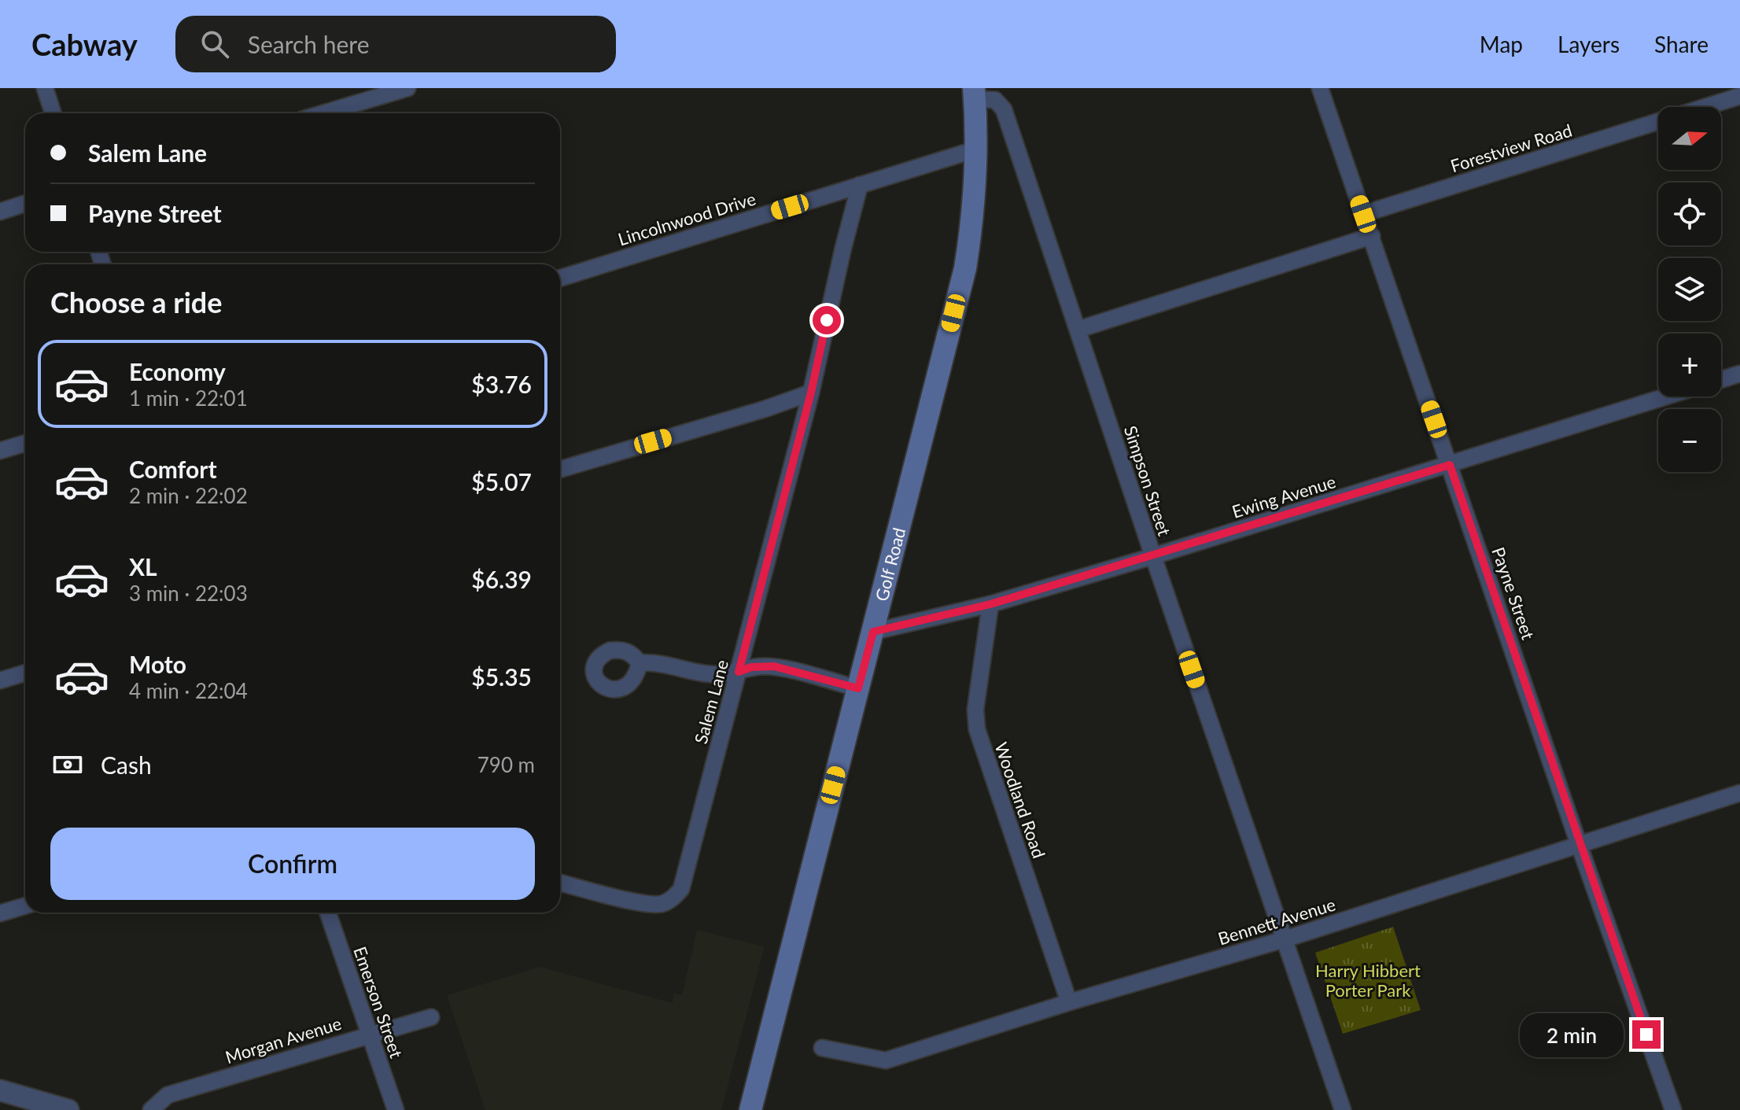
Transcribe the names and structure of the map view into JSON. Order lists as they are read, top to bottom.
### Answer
{
  "streets": {
    "main road": ["Golf Road"],
    "street": [
      "Forestview Road",
      "Lincolnwood Drive",
      "Simpson Street",
      "Ewing Avenue",
      "Payne Street",
      "Salem Lane",
      "Woodland Road",
      "Bennett Avenue",
      "Emerson Street",
      "Morgan Avenue"
    ]
  },
  "crossings": [
    ["Forestview Road", "Payne Street"],
    ["Lincolnwood Drive", "Golf Road"],
    ["Lincolnwood Drive", "Salem Lane"],
    ["Simpson Street", "Ewing Avenue"],
    ["Simpson Street", "Golf Road"],
    ["Simpson Street", "Bennett Avenue"],
    ["Ewing Avenue", "Golf Road"],
    ["Ewing Avenue", "Payne Street"],
    ["Ewing Avenue", "Woodland Road"],
    ["Payne Street", "Bennett Avenue"],
    ["Woodland Road", "Bennett Avenue"],
    ["Emerson Street", "Morgan Avenue"]
  ],
  "parks": ["Harry Hibbert Porter Park"],
  "north": "right",
  "page": {
    "header": "Cabway",
    "search": "Search here",
    "nav": ["Map", "Layers", "Share"],
    "map_buttons": ["+", "−"],
    "banner": ["Salem Lane", "Payne Street"],
    "heading": "Choose a ride",
    "list": [
      {
        "name": "Economy",
        "note": "1 min · 22:01",
        "value": "$3.76"
      },
      {
        "name": "Comfort",
        "note": "2 min · 22:02",
        "value": "$5.07"
      },
      {
        "name": "XL",
        "note": "3 min · 22:03",
        "value": "$6.39"
      },
      {
        "name": "Moto",
        "note": "4 min · 22:04",
        "value": "$5.35"
      }
    ],
    "pay": ["Cash", "790 m"],
    "buttons": "Confirm",
    "bubble": "2 min"
  }
}
